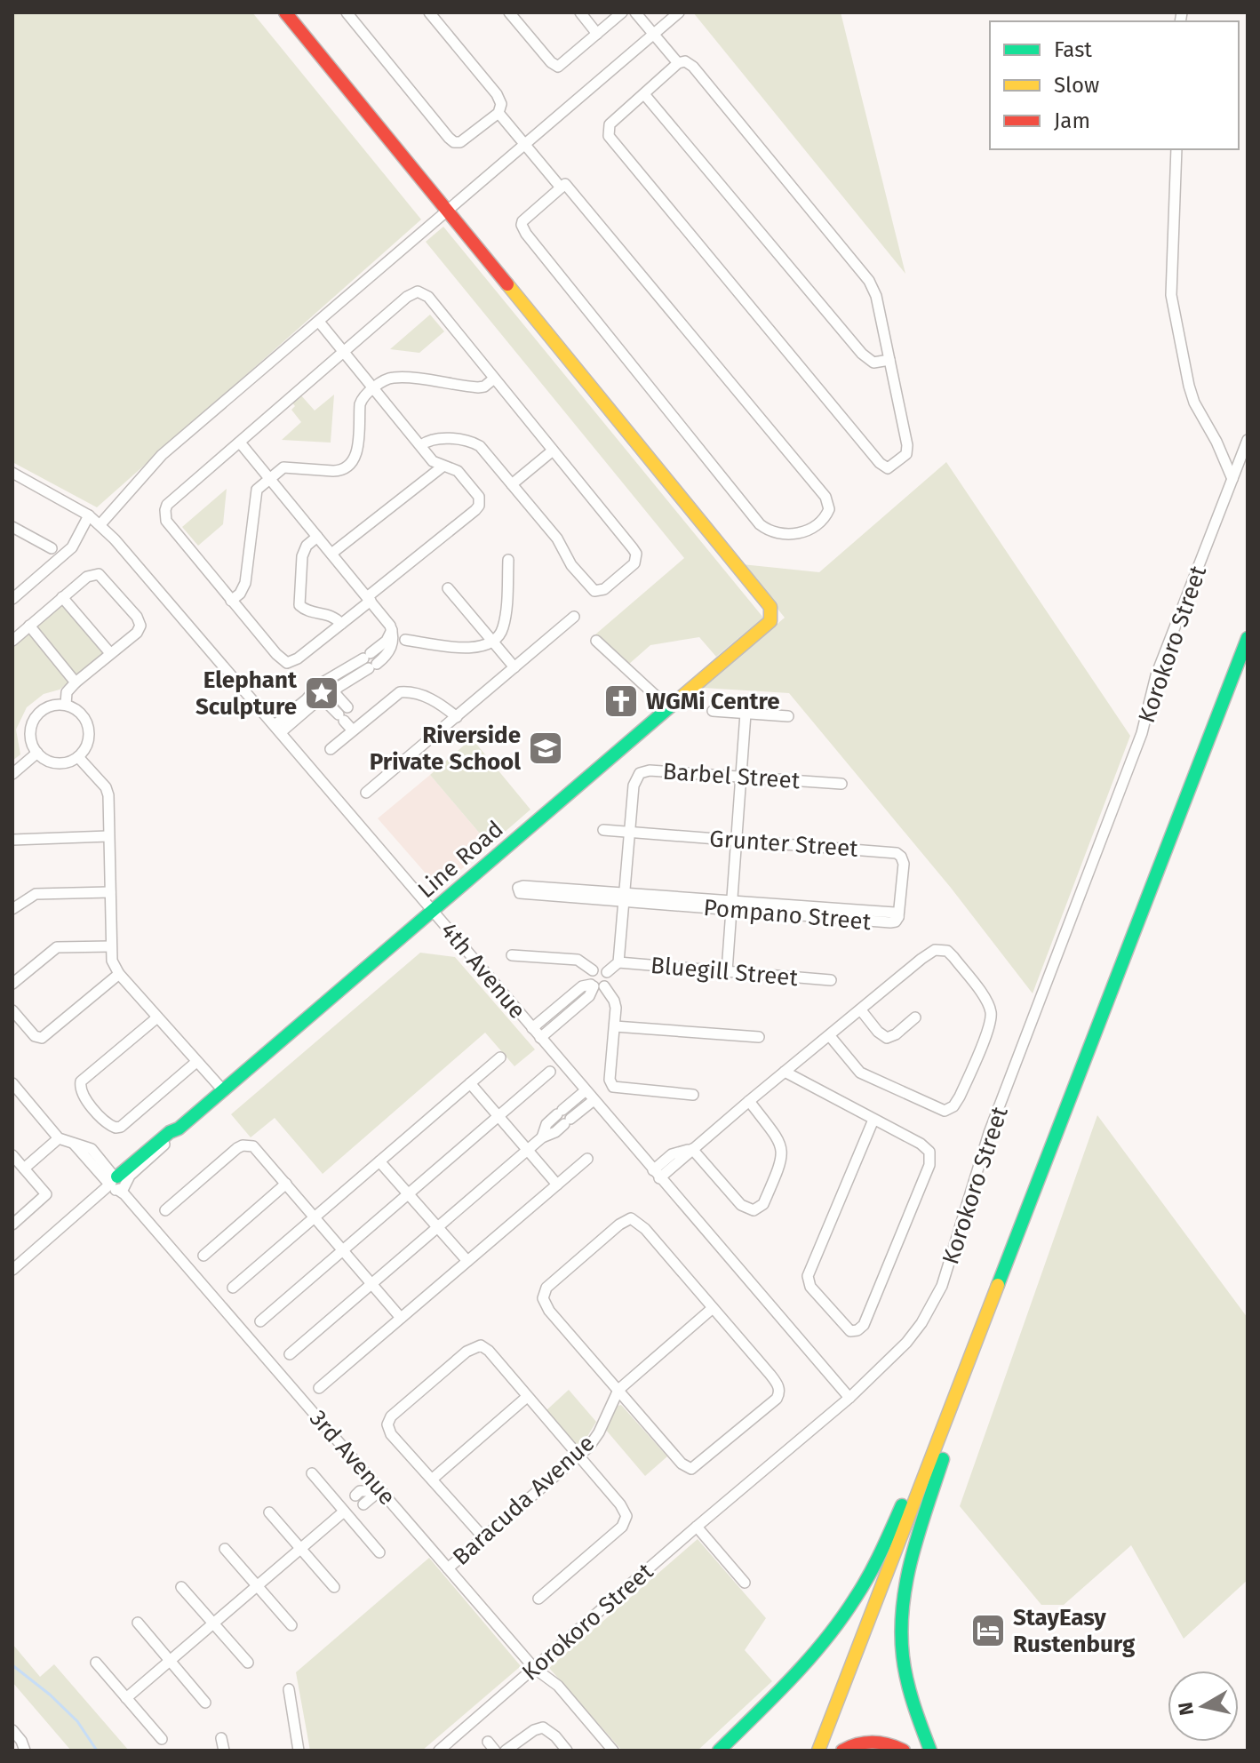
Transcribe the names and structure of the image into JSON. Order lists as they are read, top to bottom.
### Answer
{
  "streets": {
    "main road": ["Line Road"],
    "street": [
      "Korokoro Street",
      "Barbel Street",
      "Grunter Street",
      "Pompano Street",
      "4th Avenue",
      "Bluegill Street",
      "3rd Avenue",
      "Baracuda Avenue"
    ]
  },
  "crossings": [
    ["Korokoro Street", "4th Avenue"],
    ["Korokoro Street", "3rd Avenue"],
    ["Barbel Street", "Grunter Street"],
    ["Grunter Street", "Pompano Street"],
    ["Line Road", "4th Avenue"],
    ["Line Road", "3rd Avenue"],
    ["3rd Avenue", "Baracuda Avenue"]
  ],
  "places": {
    "place": ["Elephant Sculpture"],
    "church": ["WGMi Centre"],
    "school or university": ["Riverside Private School"],
    "hotel": ["StayEasy Rustenburg"]
  },
  "legend": ["Fast", "Slow", "Jam"],
  "north": "left"
}
